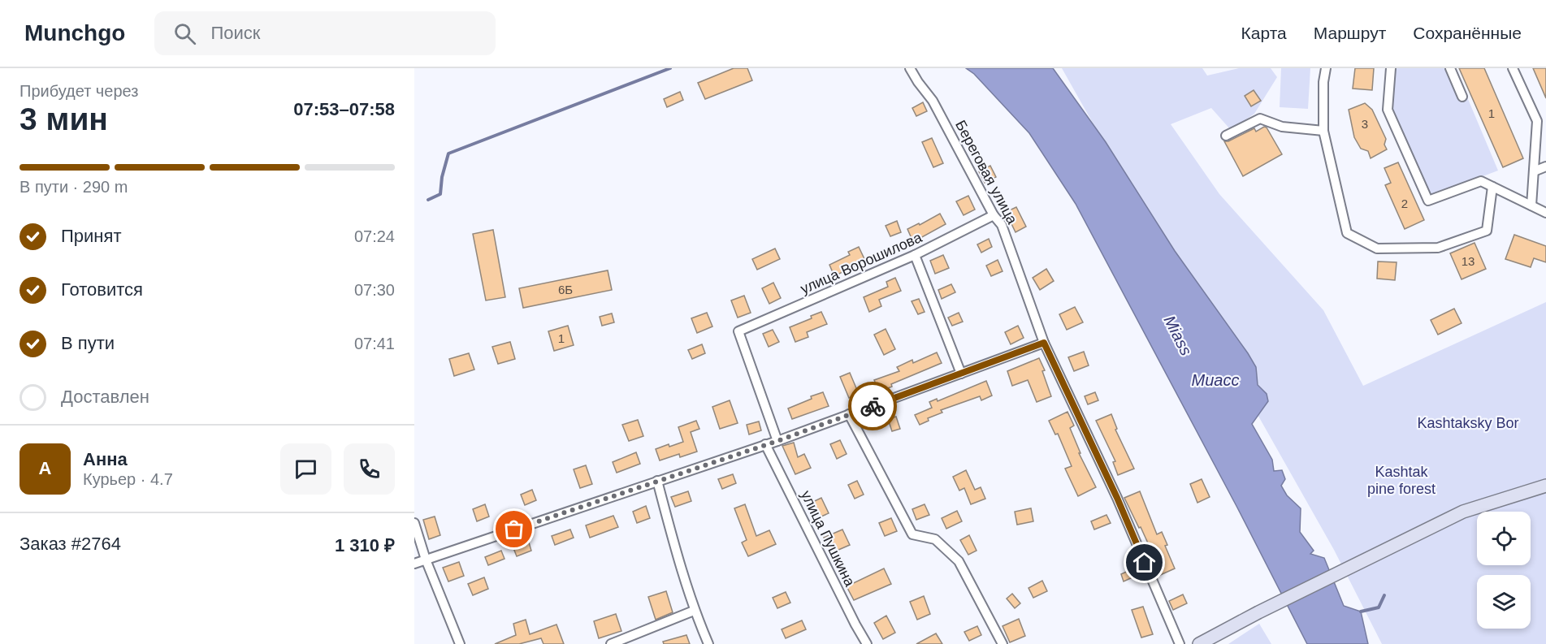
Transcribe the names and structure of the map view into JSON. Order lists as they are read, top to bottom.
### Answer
{
  "streets": {
    "street": ["Береговая улица", "улица Ворошилова", "улица Пушкина"]
  },
  "crossings": [
    ["Береговая улица", "улица Ворошилова"]
  ],
  "water": ["Miass", "Миасс"],
  "parks": ["Kashtaksky Bor", "Kashtak pine forest"],
  "house_numbers": [
    "1",
    "3",
    "2",
    "13",
    "6Б",
    "1"
  ],
  "page": {
    "header": "Munchgo",
    "search": "Поиск",
    "nav": ["Карта", "Маршрут", "Сохранённые"],
    "heading": ["3 мин", "Прибудет через", "07:53–07:58"],
    "panel": [
      "Анна",
      "Курьер · 4.7",
      "Заказ #2764",
      "1 310 ₽"
    ],
    "bar": "В пути · 290 m",
    "list": [
      ["Принят", "07:24"],
      ["Готовится", "07:30"],
      ["В пути", "07:41"],
      "Доставлен"
    ],
    "round": "А"
  }
}
